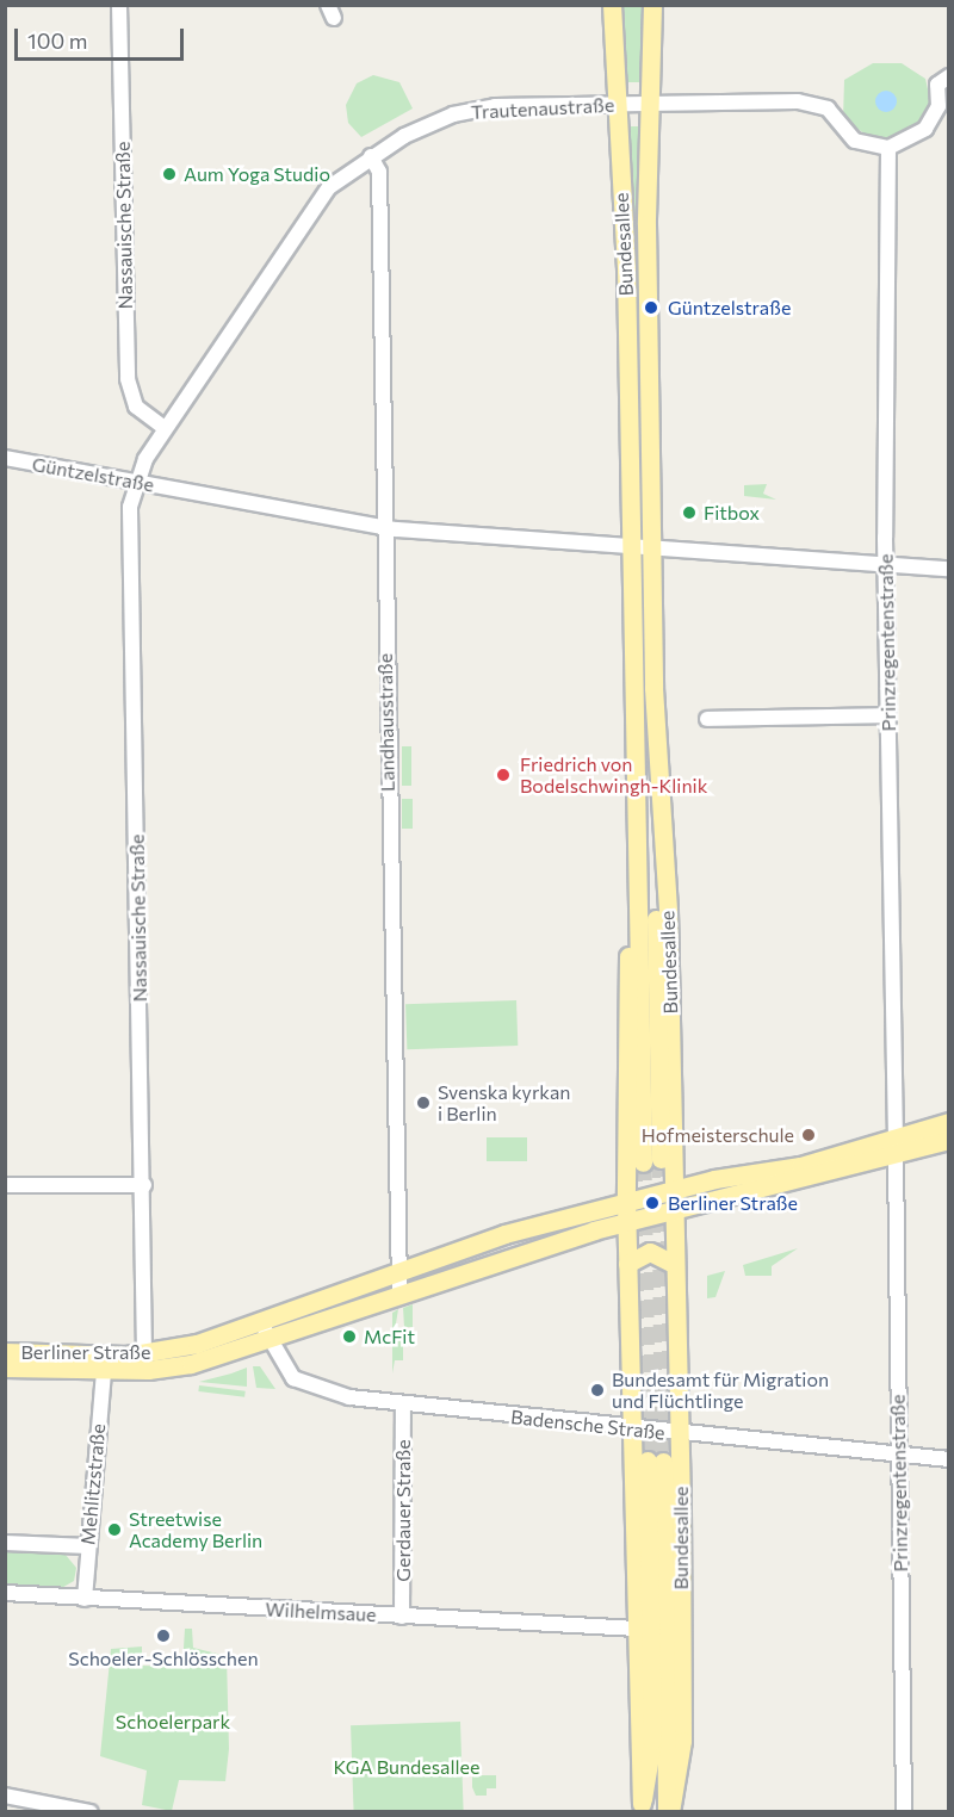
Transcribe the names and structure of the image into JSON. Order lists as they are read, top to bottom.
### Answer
{
  "streets": {
    "main road": ["Bundesallee", "Berliner Straße"],
    "street": [
      "Trautenaustraße",
      "Nassauische Straße",
      "Güntzelstraße",
      "Prinzregentenstraße",
      "Landhausstraße",
      "Badensche Straße",
      "Mehlitzstraße",
      "Gerdauer Straße",
      "Wilhelmsaue"
    ]
  },
  "crossings": [
    ["Trautenaustraße", "Nassauische Straße"],
    ["Trautenaustraße", "Bundesallee"],
    ["Trautenaustraße", "Güntzelstraße"],
    ["Trautenaustraße", "Prinzregentenstraße"],
    ["Trautenaustraße", "Landhausstraße"],
    ["Nassauische Straße", "Güntzelstraße"],
    ["Nassauische Straße", "Berliner Straße"],
    ["Bundesallee", "Güntzelstraße"],
    ["Bundesallee", "Berliner Straße"],
    ["Bundesallee", "Badensche Straße"],
    ["Bundesallee", "Wilhelmsaue"],
    ["Güntzelstraße", "Prinzregentenstraße"],
    ["Güntzelstraße", "Landhausstraße"],
    ["Prinzregentenstraße", "Berliner Straße"],
    ["Prinzregentenstraße", "Badensche Straße"],
    ["Landhausstraße", "Berliner Straße"],
    ["Berliner Straße", "Badensche Straße"],
    ["Berliner Straße", "Mehlitzstraße"],
    ["Badensche Straße", "Gerdauer Straße"],
    ["Mehlitzstraße", "Wilhelmsaue"],
    ["Gerdauer Straße", "Wilhelmsaue"]
  ],
  "parks": ["Schoelerpark", "KGA Bundesallee"],
  "places": [
    "Aum Yoga Studio",
    "Güntzelstraße",
    "Fitbox",
    "Friedrich von Bodelschwingh-Klinik",
    "Svenska kyrkan i Berlin",
    "Hofmeisterschule",
    "Berliner Straße",
    "McFit",
    "Bundesamt für Migration und Flüchtlinge",
    "Streetwise Academy Berlin",
    "Schoeler-Schlösschen"
  ],
  "scale_bar": "100 m"
}
